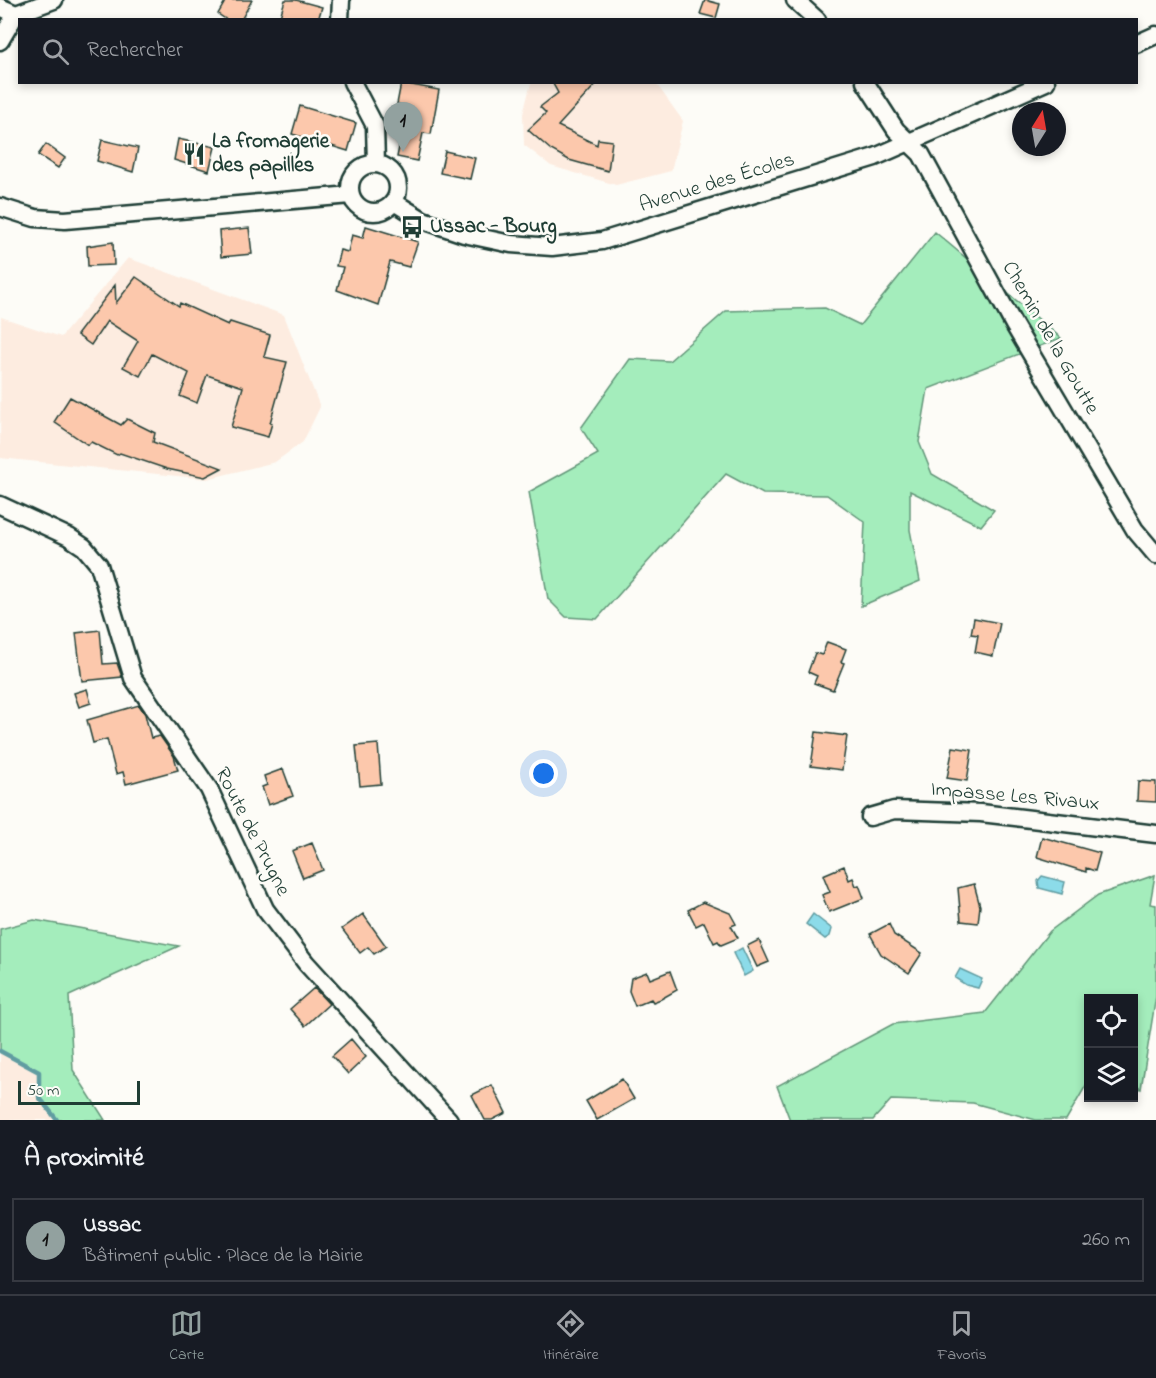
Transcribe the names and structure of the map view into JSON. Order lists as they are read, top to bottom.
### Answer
{
  "streets": {
    "street": [
      "Avenue des Écoles",
      "Chemin de la Goutte",
      "Impasse Les Rivaux",
      "Route de Prugne"
    ]
  },
  "crossings": [
    ["Avenue des Écoles", "Chemin de la Goutte"]
  ],
  "places": {
    "restaurant": ["La fromagerie des papilles"],
    "bus stop": ["Ussac - Bourg"]
  },
  "scale_bar": "50 m",
  "north": "top",
  "page": {
    "search": "Rechercher",
    "pins": "1",
    "scale": "50 m",
    "heading": "À proximité",
    "list": [
      {
        "mark": "1",
        "name": "Ussac",
        "note": "Bâtiment public · Place de la Mairie",
        "value": "260 m"
      }
    ],
    "nav": ["Carte", "Itinéraire", "Favoris"]
  }
}
